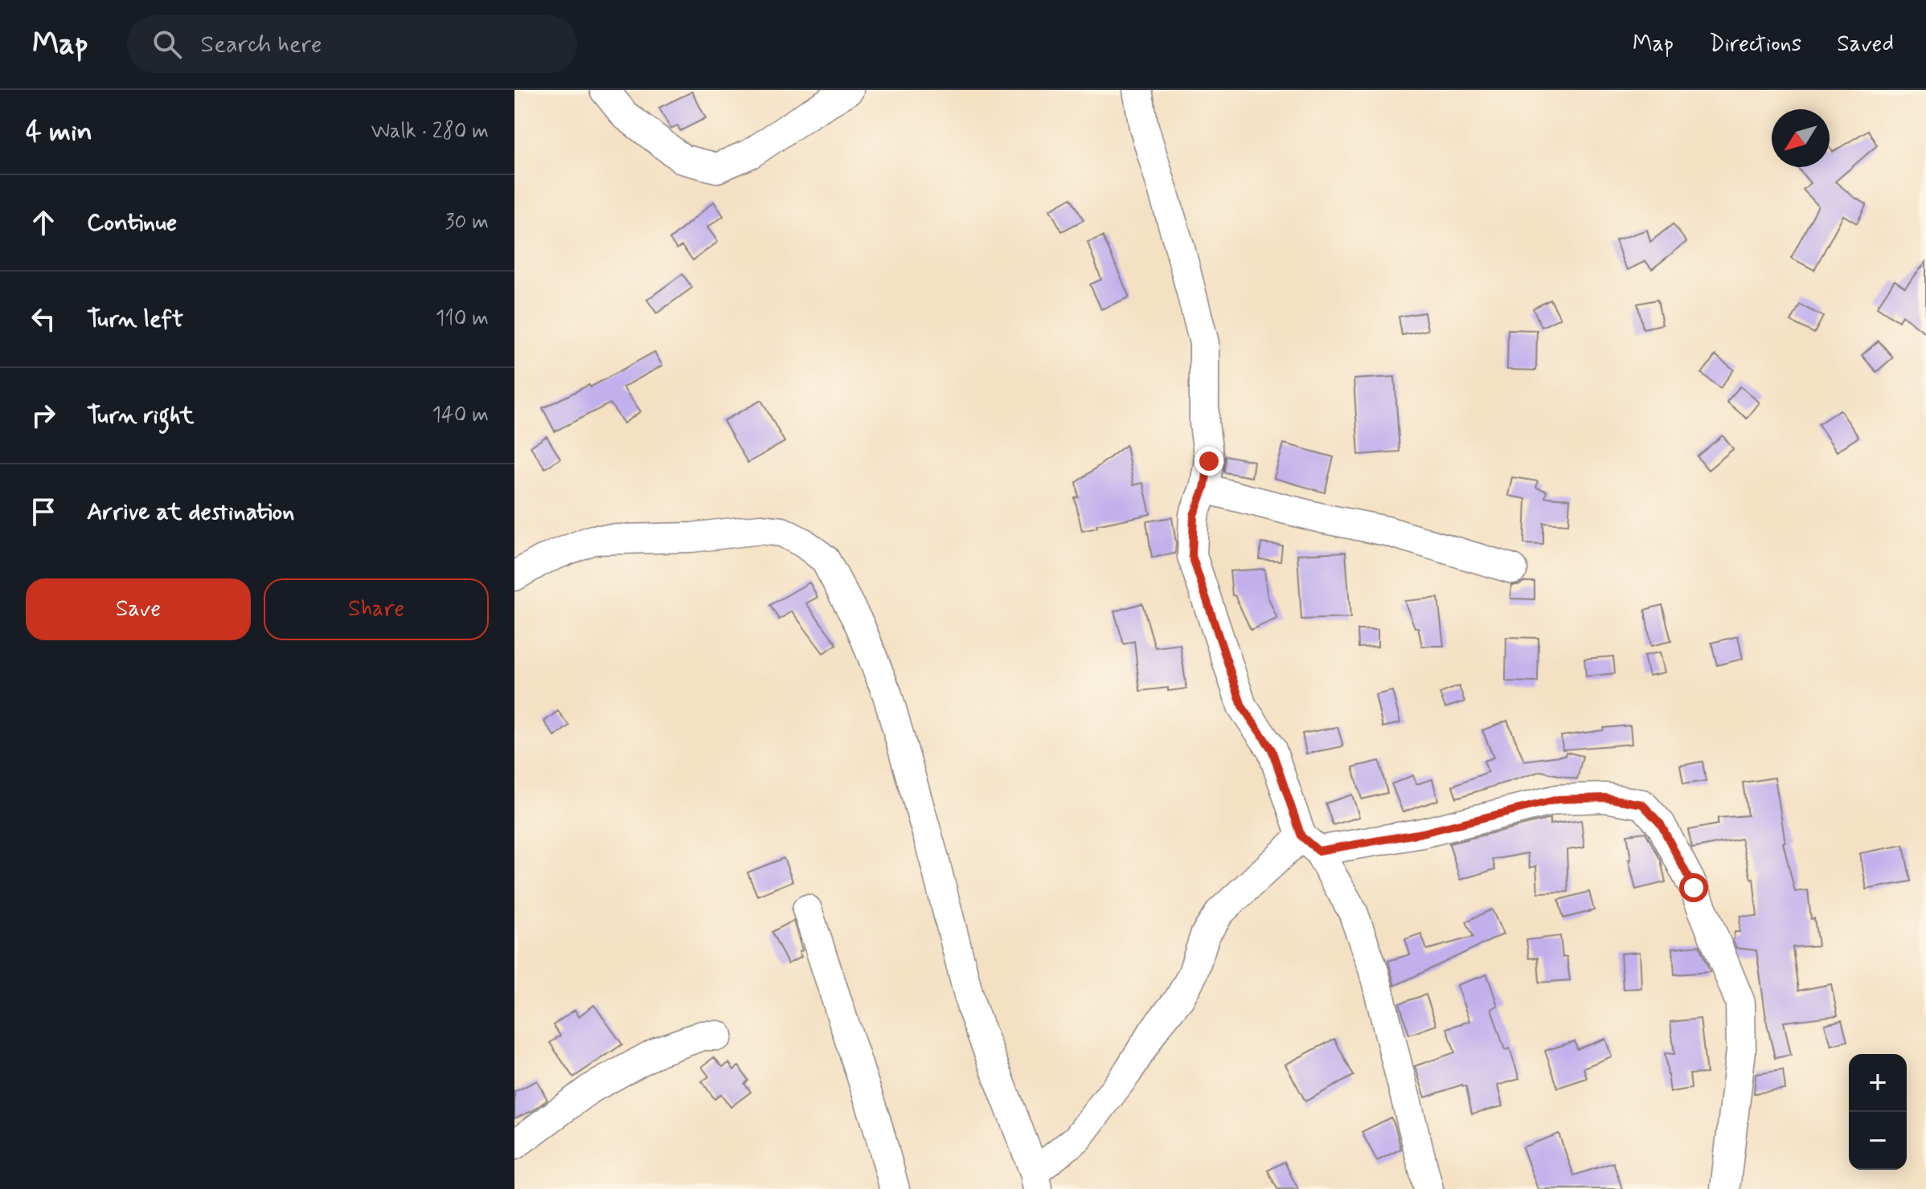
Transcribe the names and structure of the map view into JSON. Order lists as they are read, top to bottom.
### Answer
{
  "north": "bottom left",
  "page": {
    "header": "Map",
    "search": "Search here",
    "nav": ["Map", "Directions", "Saved"],
    "heading": ["4 min", "Walk · 280 m"],
    "list": [
      ["Continue", "30 m"],
      ["Turn left", "110 m"],
      ["Turn right", "140 m"],
      "Arrive at destination"
    ],
    "buttons": ["Save", "Share"],
    "map_buttons": ["+", "−"]
  }
}
